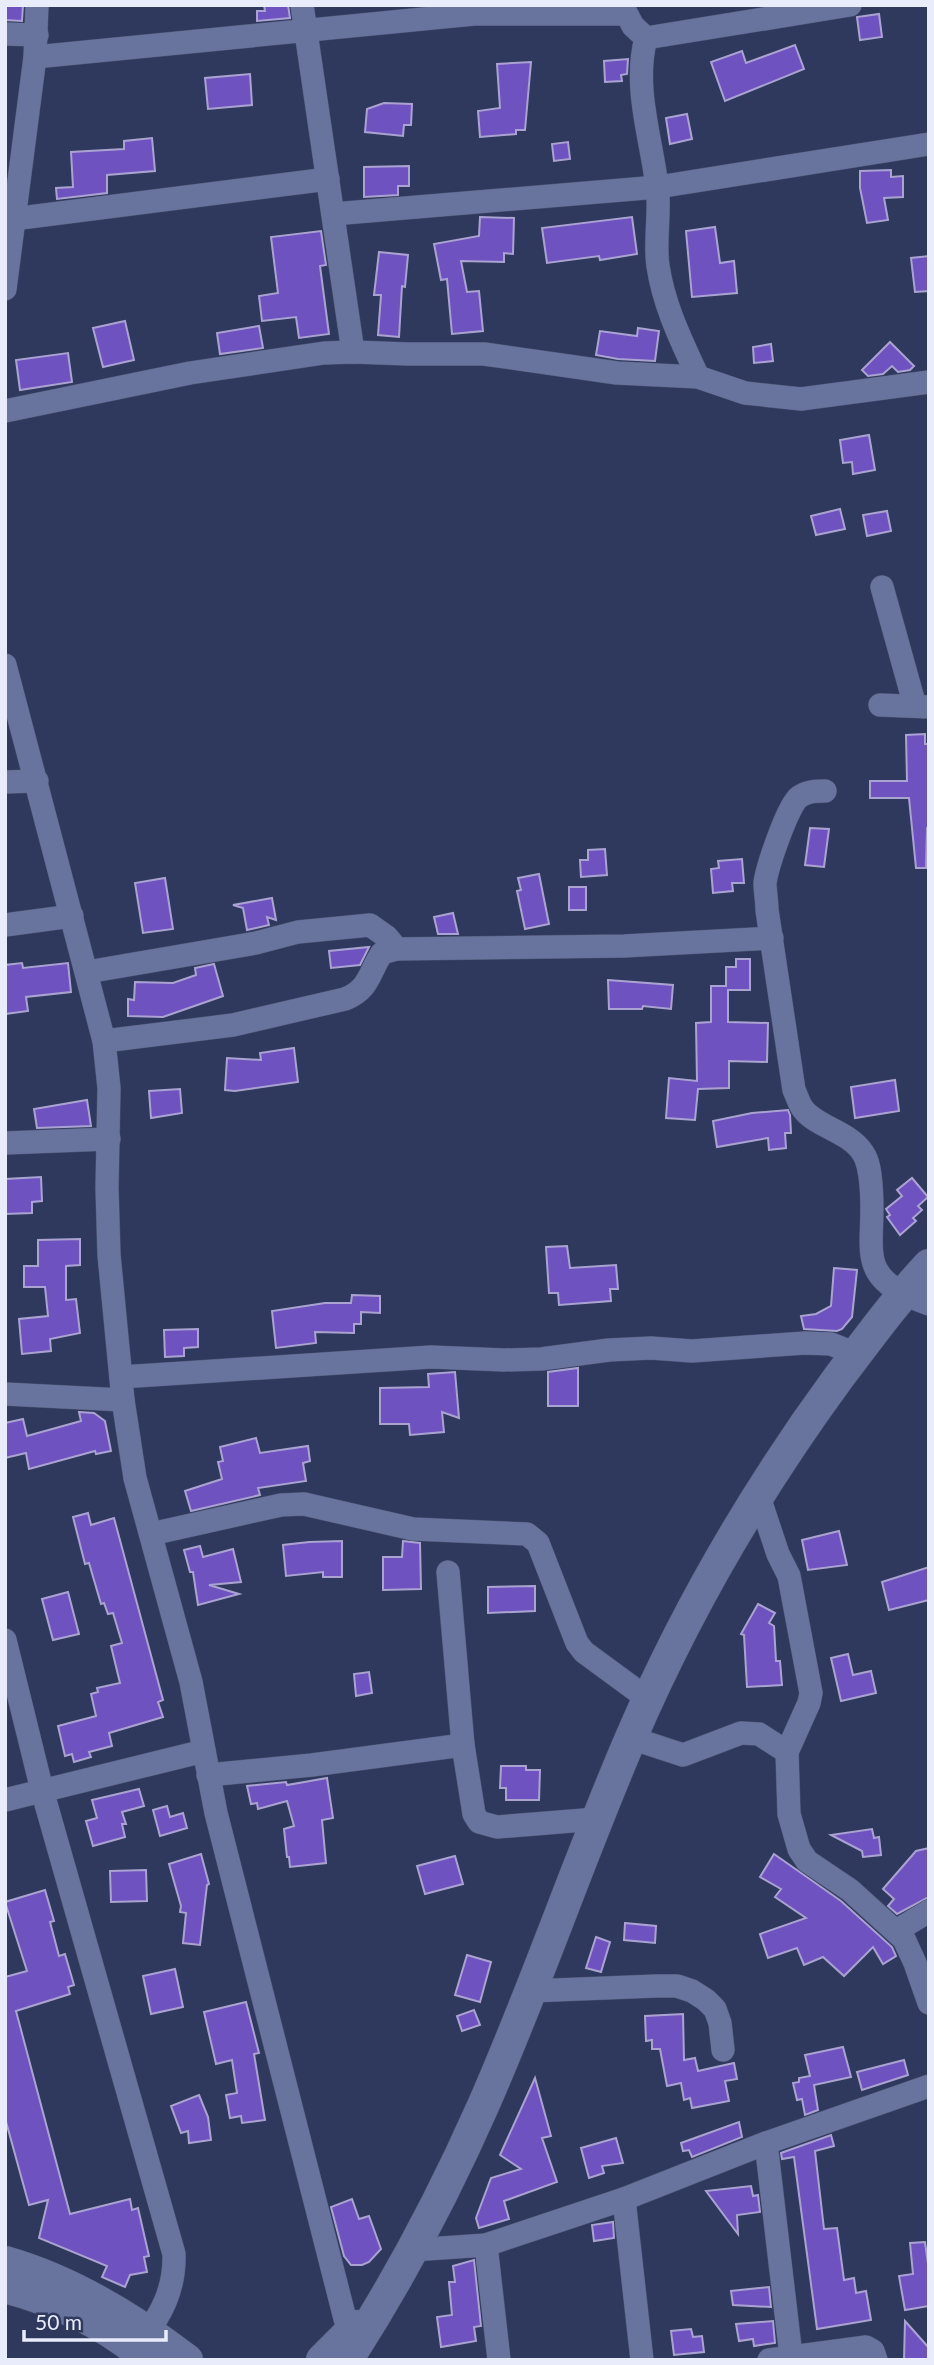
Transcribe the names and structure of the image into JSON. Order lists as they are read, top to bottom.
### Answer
{
  "scale_bar": "50 m"
}
